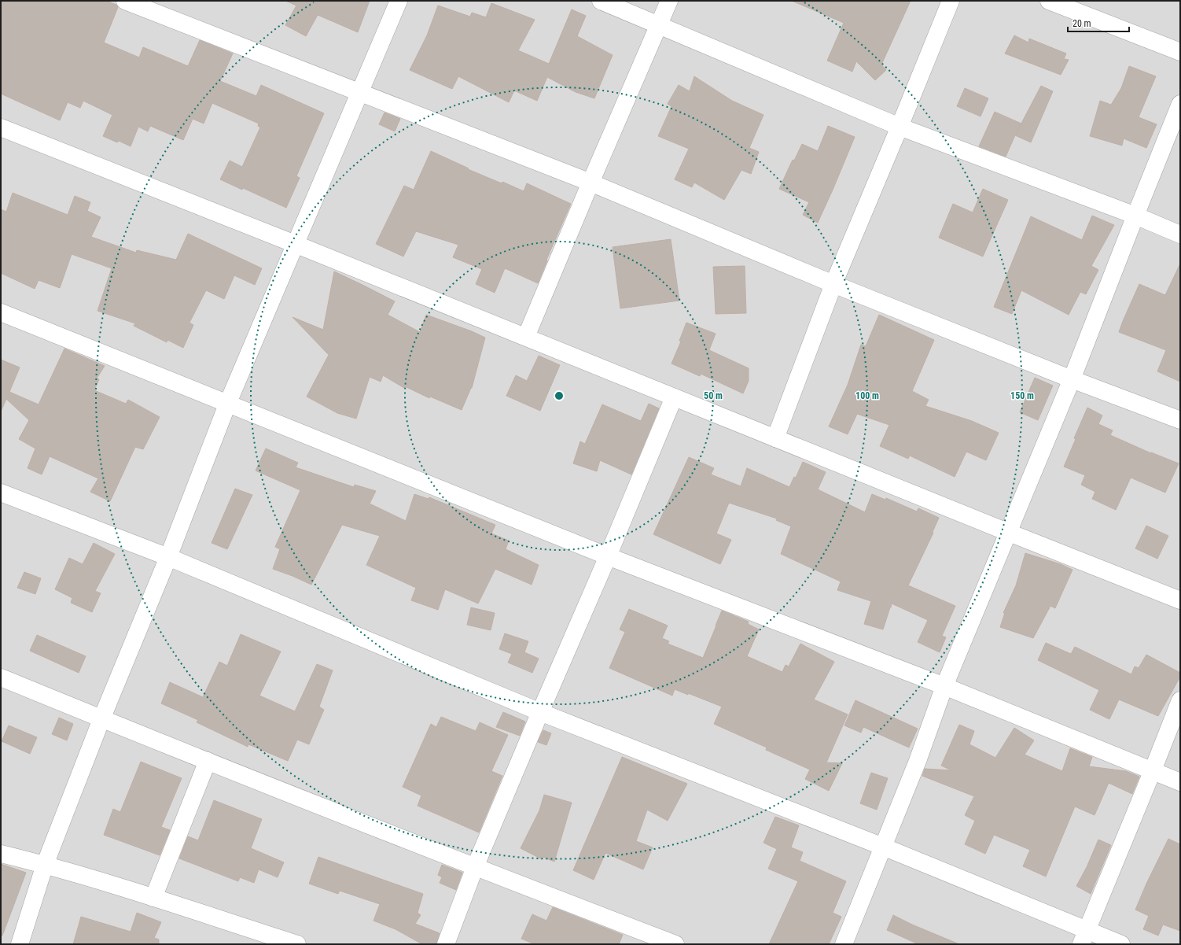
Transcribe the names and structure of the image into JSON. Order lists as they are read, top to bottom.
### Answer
{
  "scale_bar": "20 m",
  "rings": ["50 m", "100 m", "150 m"]
}
